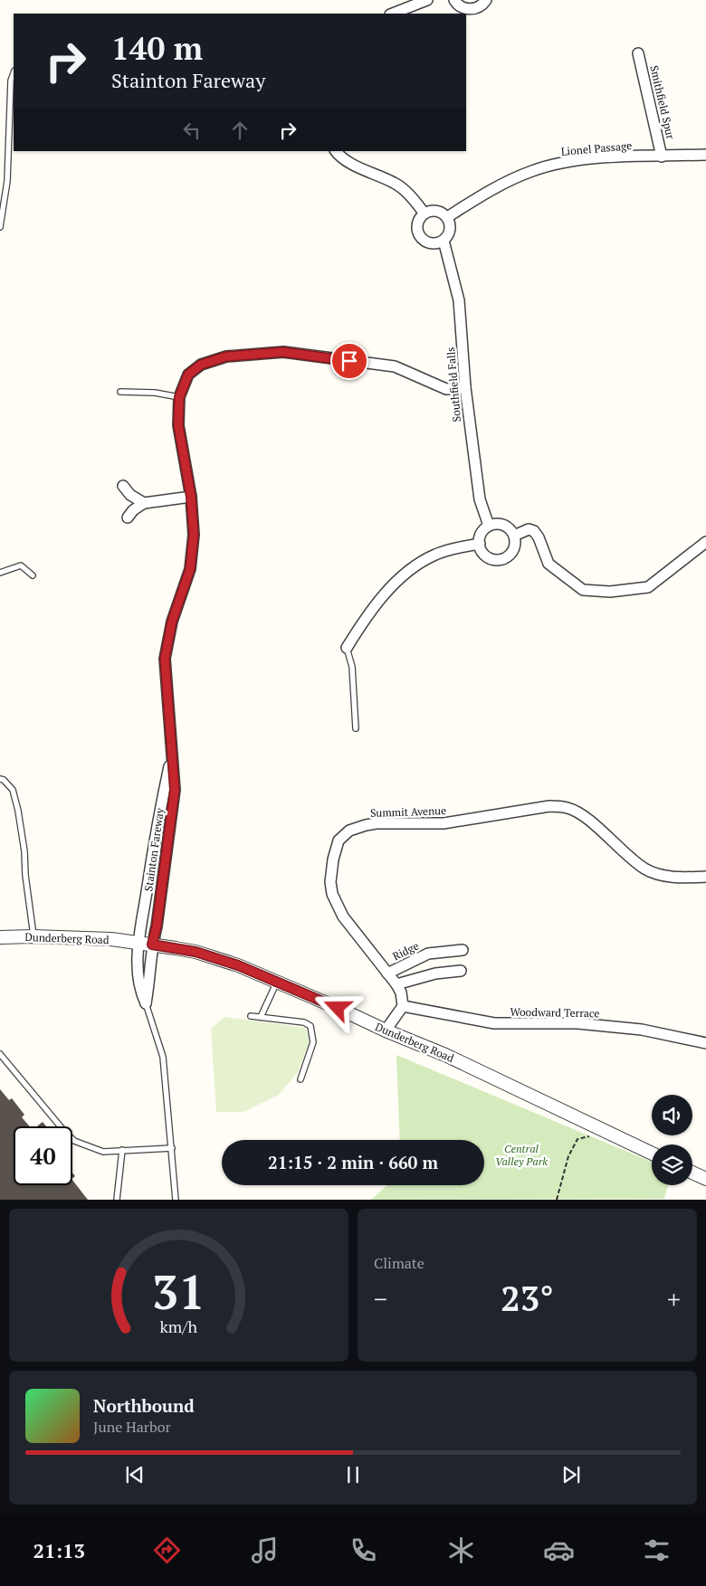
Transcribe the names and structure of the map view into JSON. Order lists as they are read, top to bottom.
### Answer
{
  "streets": {
    "street": [
      "Smithfield Spur",
      "Lionel Passage",
      "Southfield Falls",
      "Summit Avenue",
      "Stainton Fareway",
      "Dunderberg Road",
      "Ridge",
      "Woodward Terrace"
    ]
  },
  "crossings": [
    ["Smithfield Spur", "Lionel Passage"],
    ["Lionel Passage", "Southfield Falls"],
    ["Southfield Falls", "Stainton Fareway"],
    ["Summit Avenue", "Ridge"],
    ["Summit Avenue", "Woodward Terrace"],
    ["Stainton Fareway", "Dunderberg Road"]
  ],
  "parks": ["Central Valley Park"],
  "page": {
    "turn": ["140 m", "Stainton Fareway"],
    "limit": "40",
    "trip": "21:15 · 2 min · 660 m",
    "tile": "Climate",
    "heat": ["−", "23°", "+"],
    "song": ["Northbound", "June Harbor"],
    "tabs": "21:13",
    "gauge": ["31", "km/h"]
  }
}
